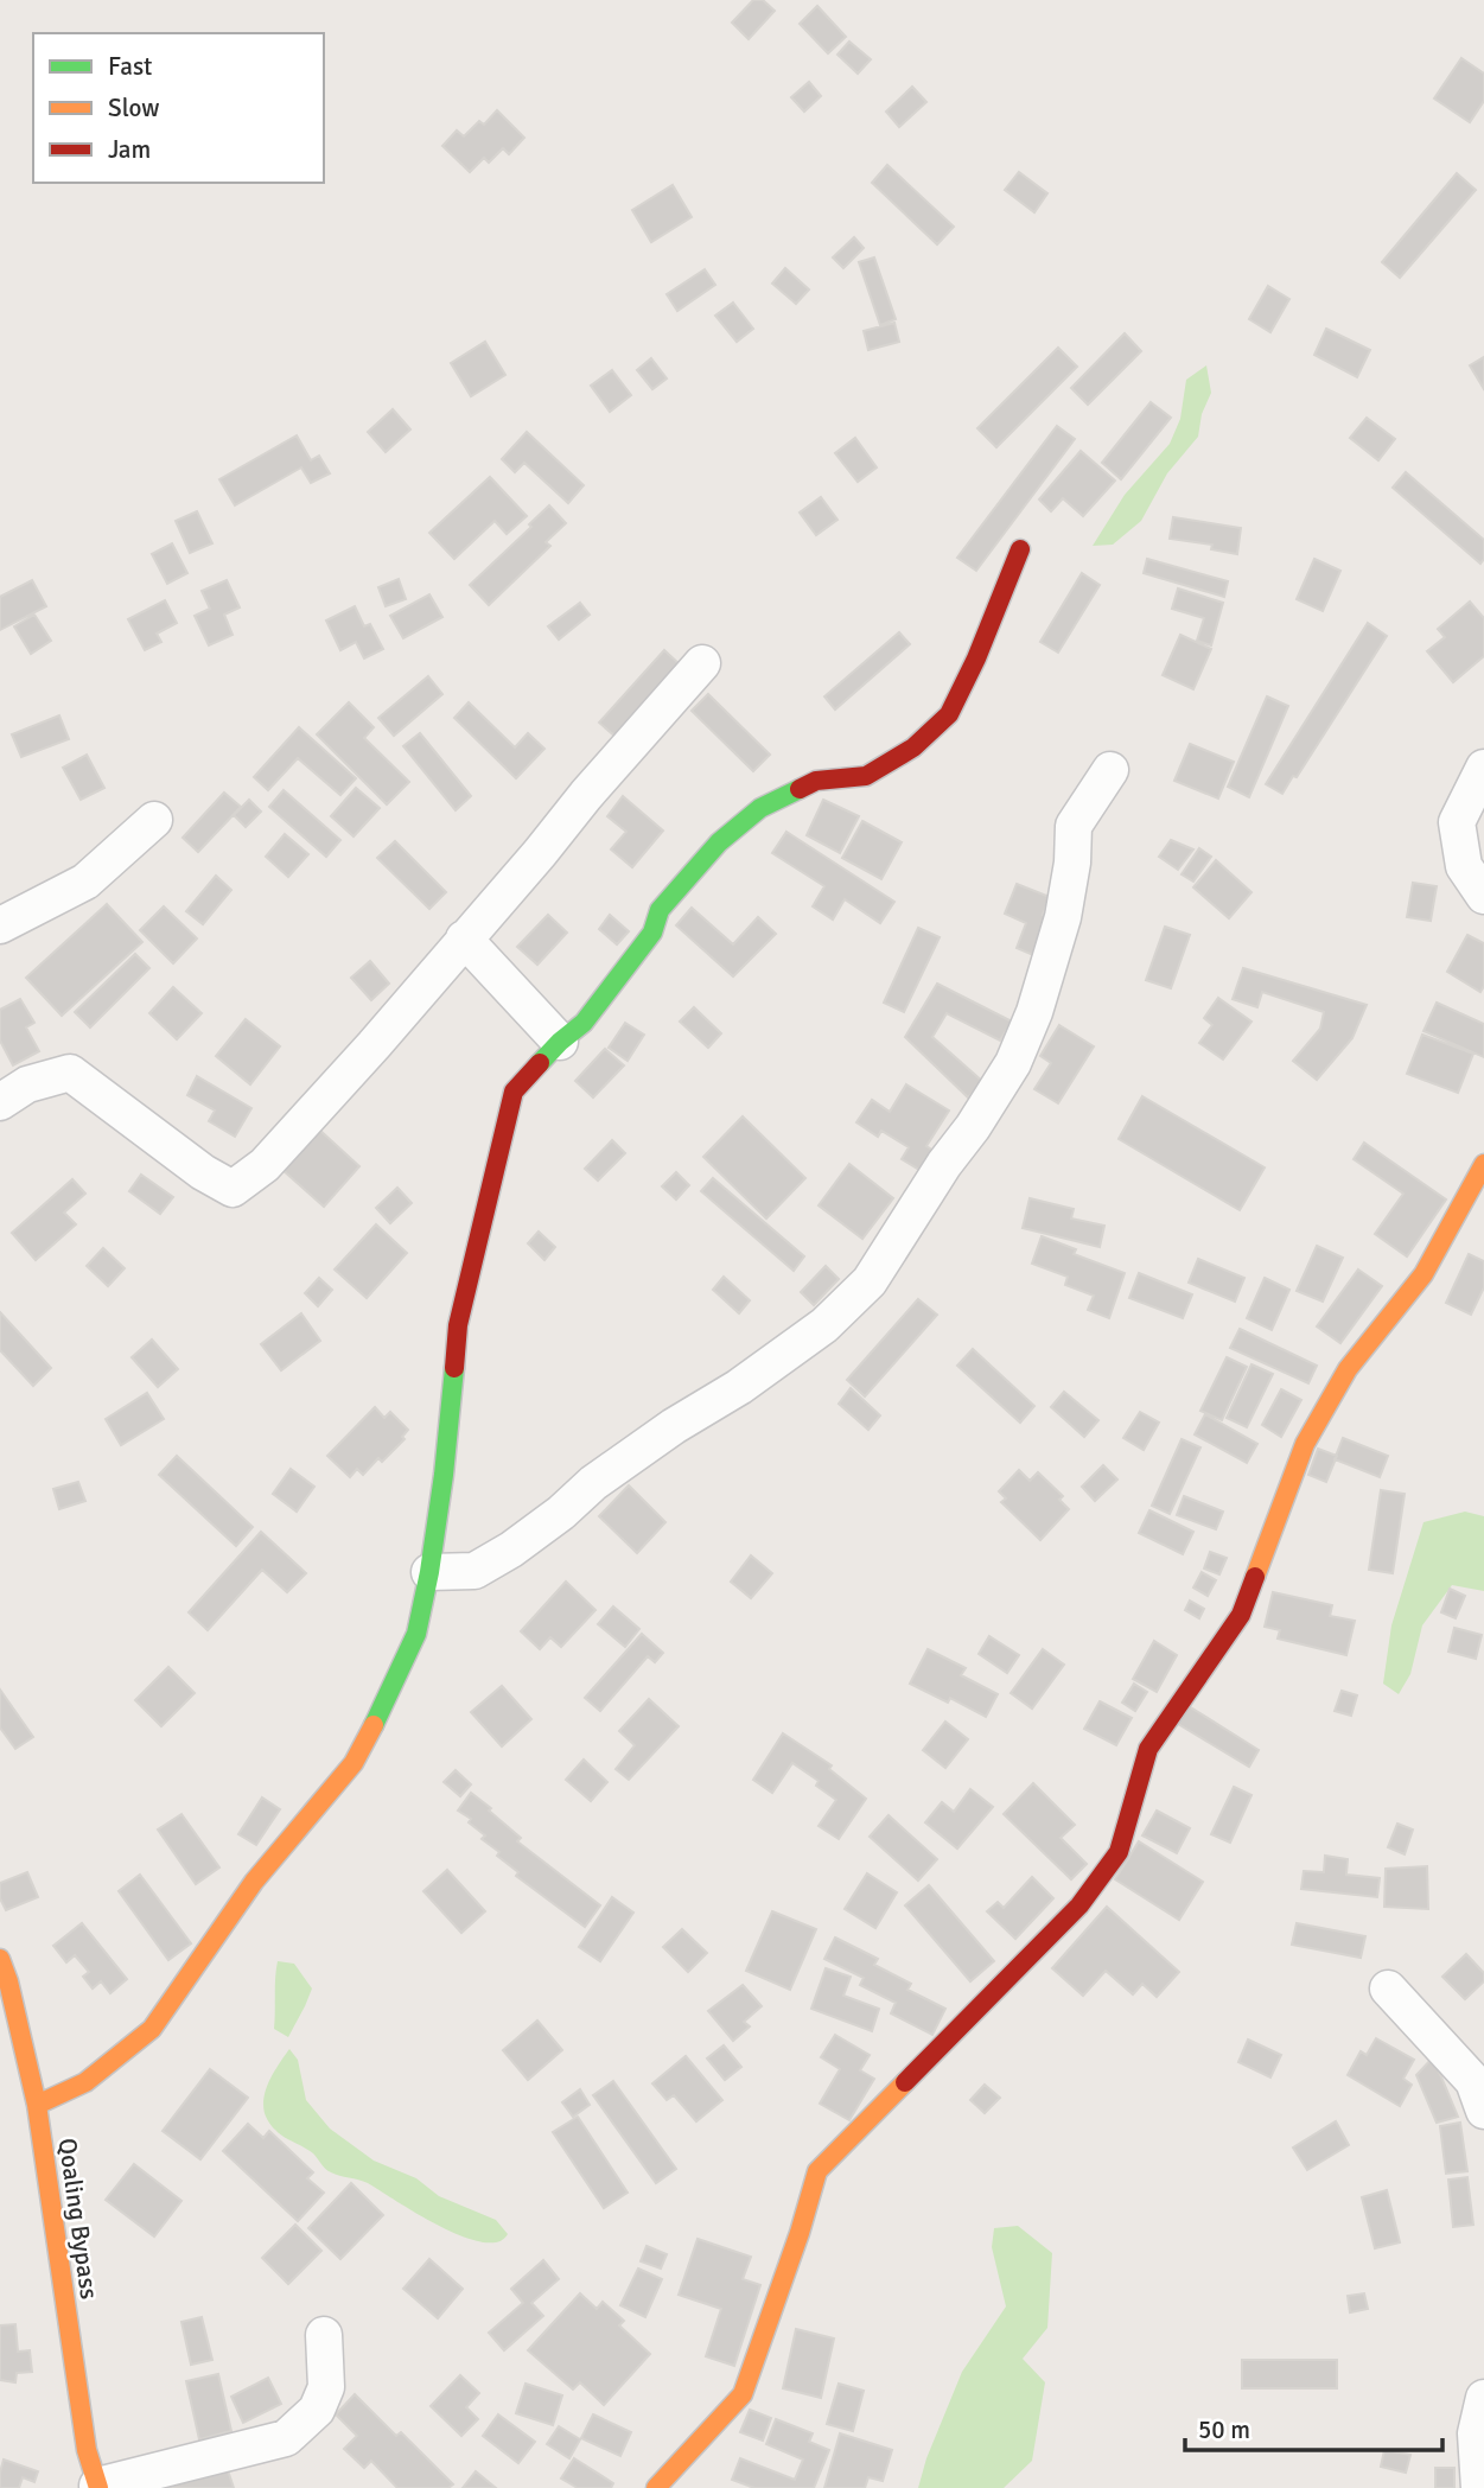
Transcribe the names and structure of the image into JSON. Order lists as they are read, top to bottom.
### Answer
{
  "streets": {
    "street": ["Qoaling Bypass"]
  },
  "legend": ["Fast", "Slow", "Jam"],
  "scale_bar": "50 m"
}
